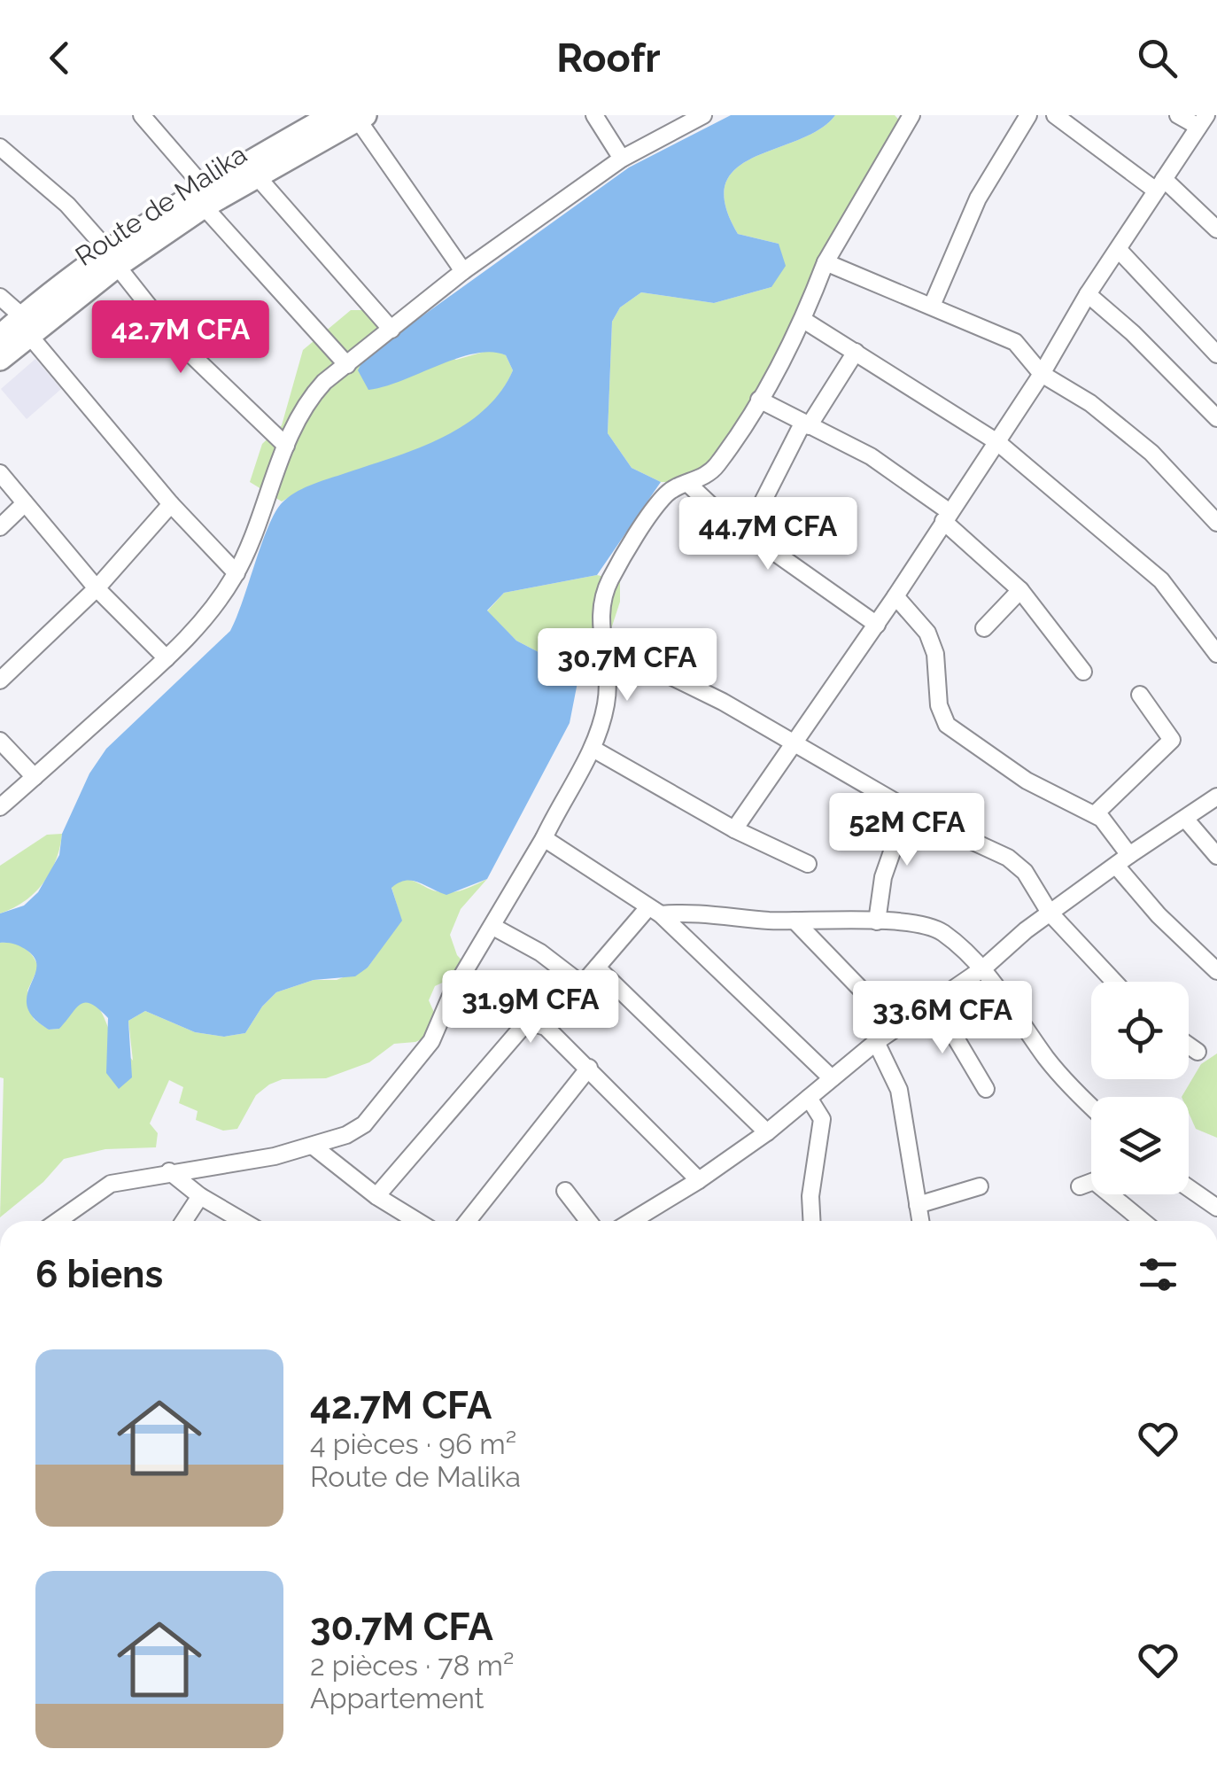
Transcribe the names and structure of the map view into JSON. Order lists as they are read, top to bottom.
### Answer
{
  "streets": {
    "main road": ["Route de Malika"]
  },
  "page": {
    "header": "Roofr",
    "price": [
      "42.7M CFA",
      "44.7M CFA",
      "30.7M CFA",
      "52M CFA",
      "31.9M CFA",
      "33.6M CFA"
    ],
    "heading": "6 biens",
    "list": [
      {
        "name": "42.7M CFA",
        "note": "4 pièces · 96 m² · Route de Malika"
      },
      {
        "name": "30.7M CFA",
        "note": "2 pièces · 78 m² · Appartement"
      }
    ]
  }
}
